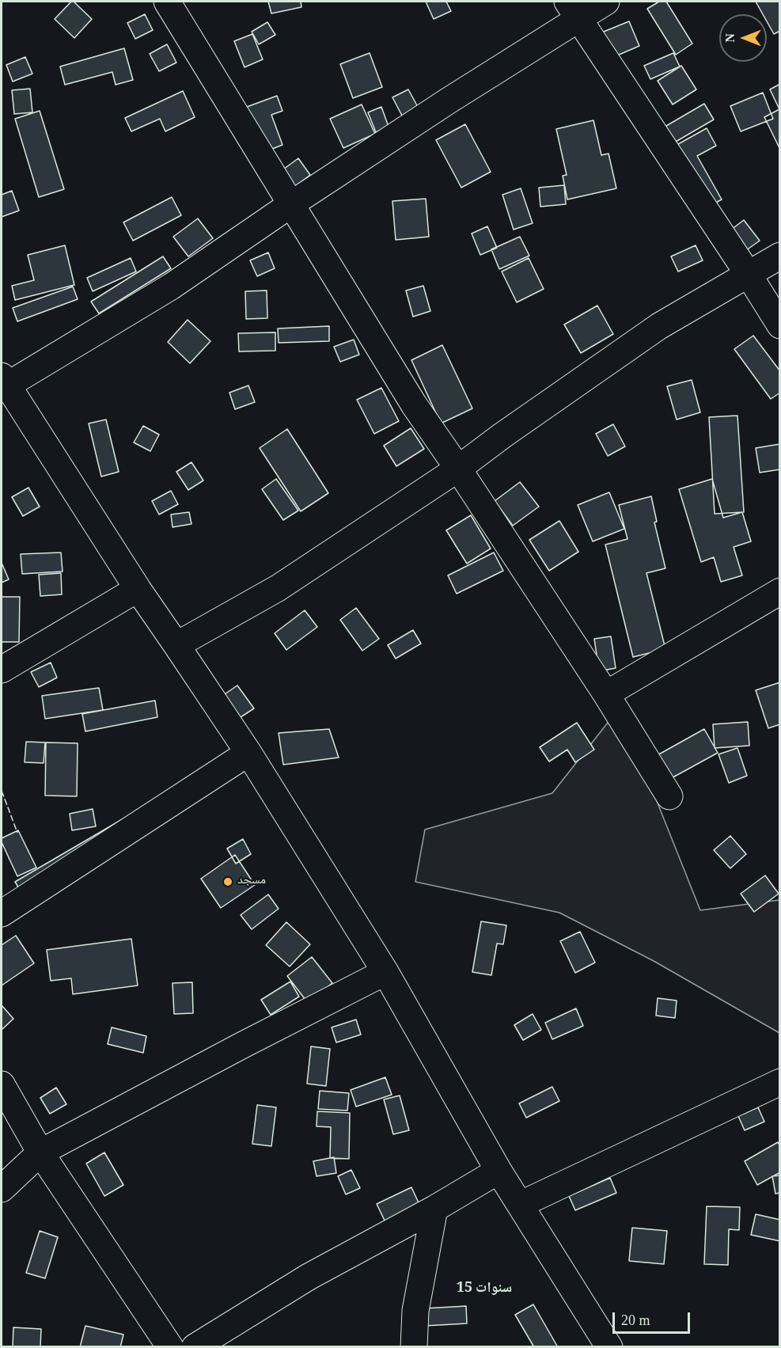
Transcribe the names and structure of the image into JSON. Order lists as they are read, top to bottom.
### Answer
{
  "districts": ["15 سنوات"],
  "places": ["مسجد"],
  "scale_bar": "20 m",
  "north": "left"
}
